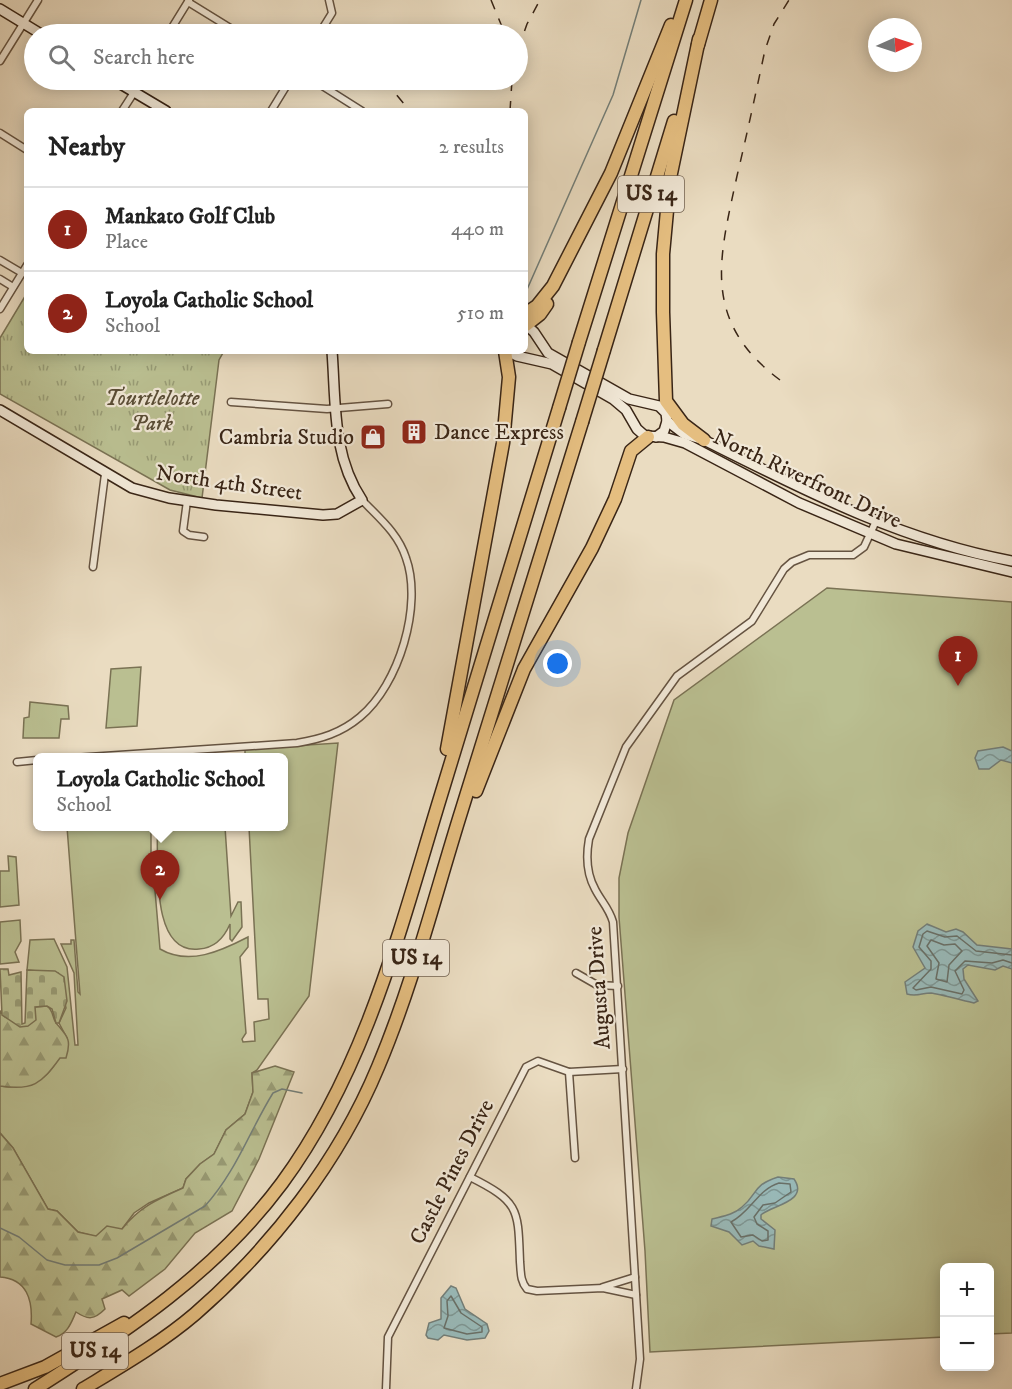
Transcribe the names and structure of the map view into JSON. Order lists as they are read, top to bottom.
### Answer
{
  "streets": {
    "highway": ["US 14"],
    "main road": ["North Riverfront Drive", "North 4th Street"],
    "street": ["Augusta Drive", "Castle Pines Drive"]
  },
  "crossings": [
    ["North Riverfront Drive", "Augusta Drive"],
    ["Augusta Drive", "Castle Pines Drive"]
  ],
  "parks": ["Tourtlelotte Park"],
  "places": {
    "building": ["Dance Express"],
    "shop": ["Cambria Studio"]
  },
  "north": "right",
  "page": {
    "search": "Search here",
    "heading": ["Nearby", "2 results"],
    "list": [
      {
        "mark": "1",
        "name": "Mankato Golf Club",
        "note": "Place",
        "value": "440 m"
      },
      {
        "mark": "2",
        "name": "Loyola Catholic School",
        "note": "School",
        "value": "510 m"
      }
    ],
    "pins": ["1", "2"],
    "popup": ["Loyola Catholic School", "School"],
    "map_buttons": ["+", "−"]
  }
}
